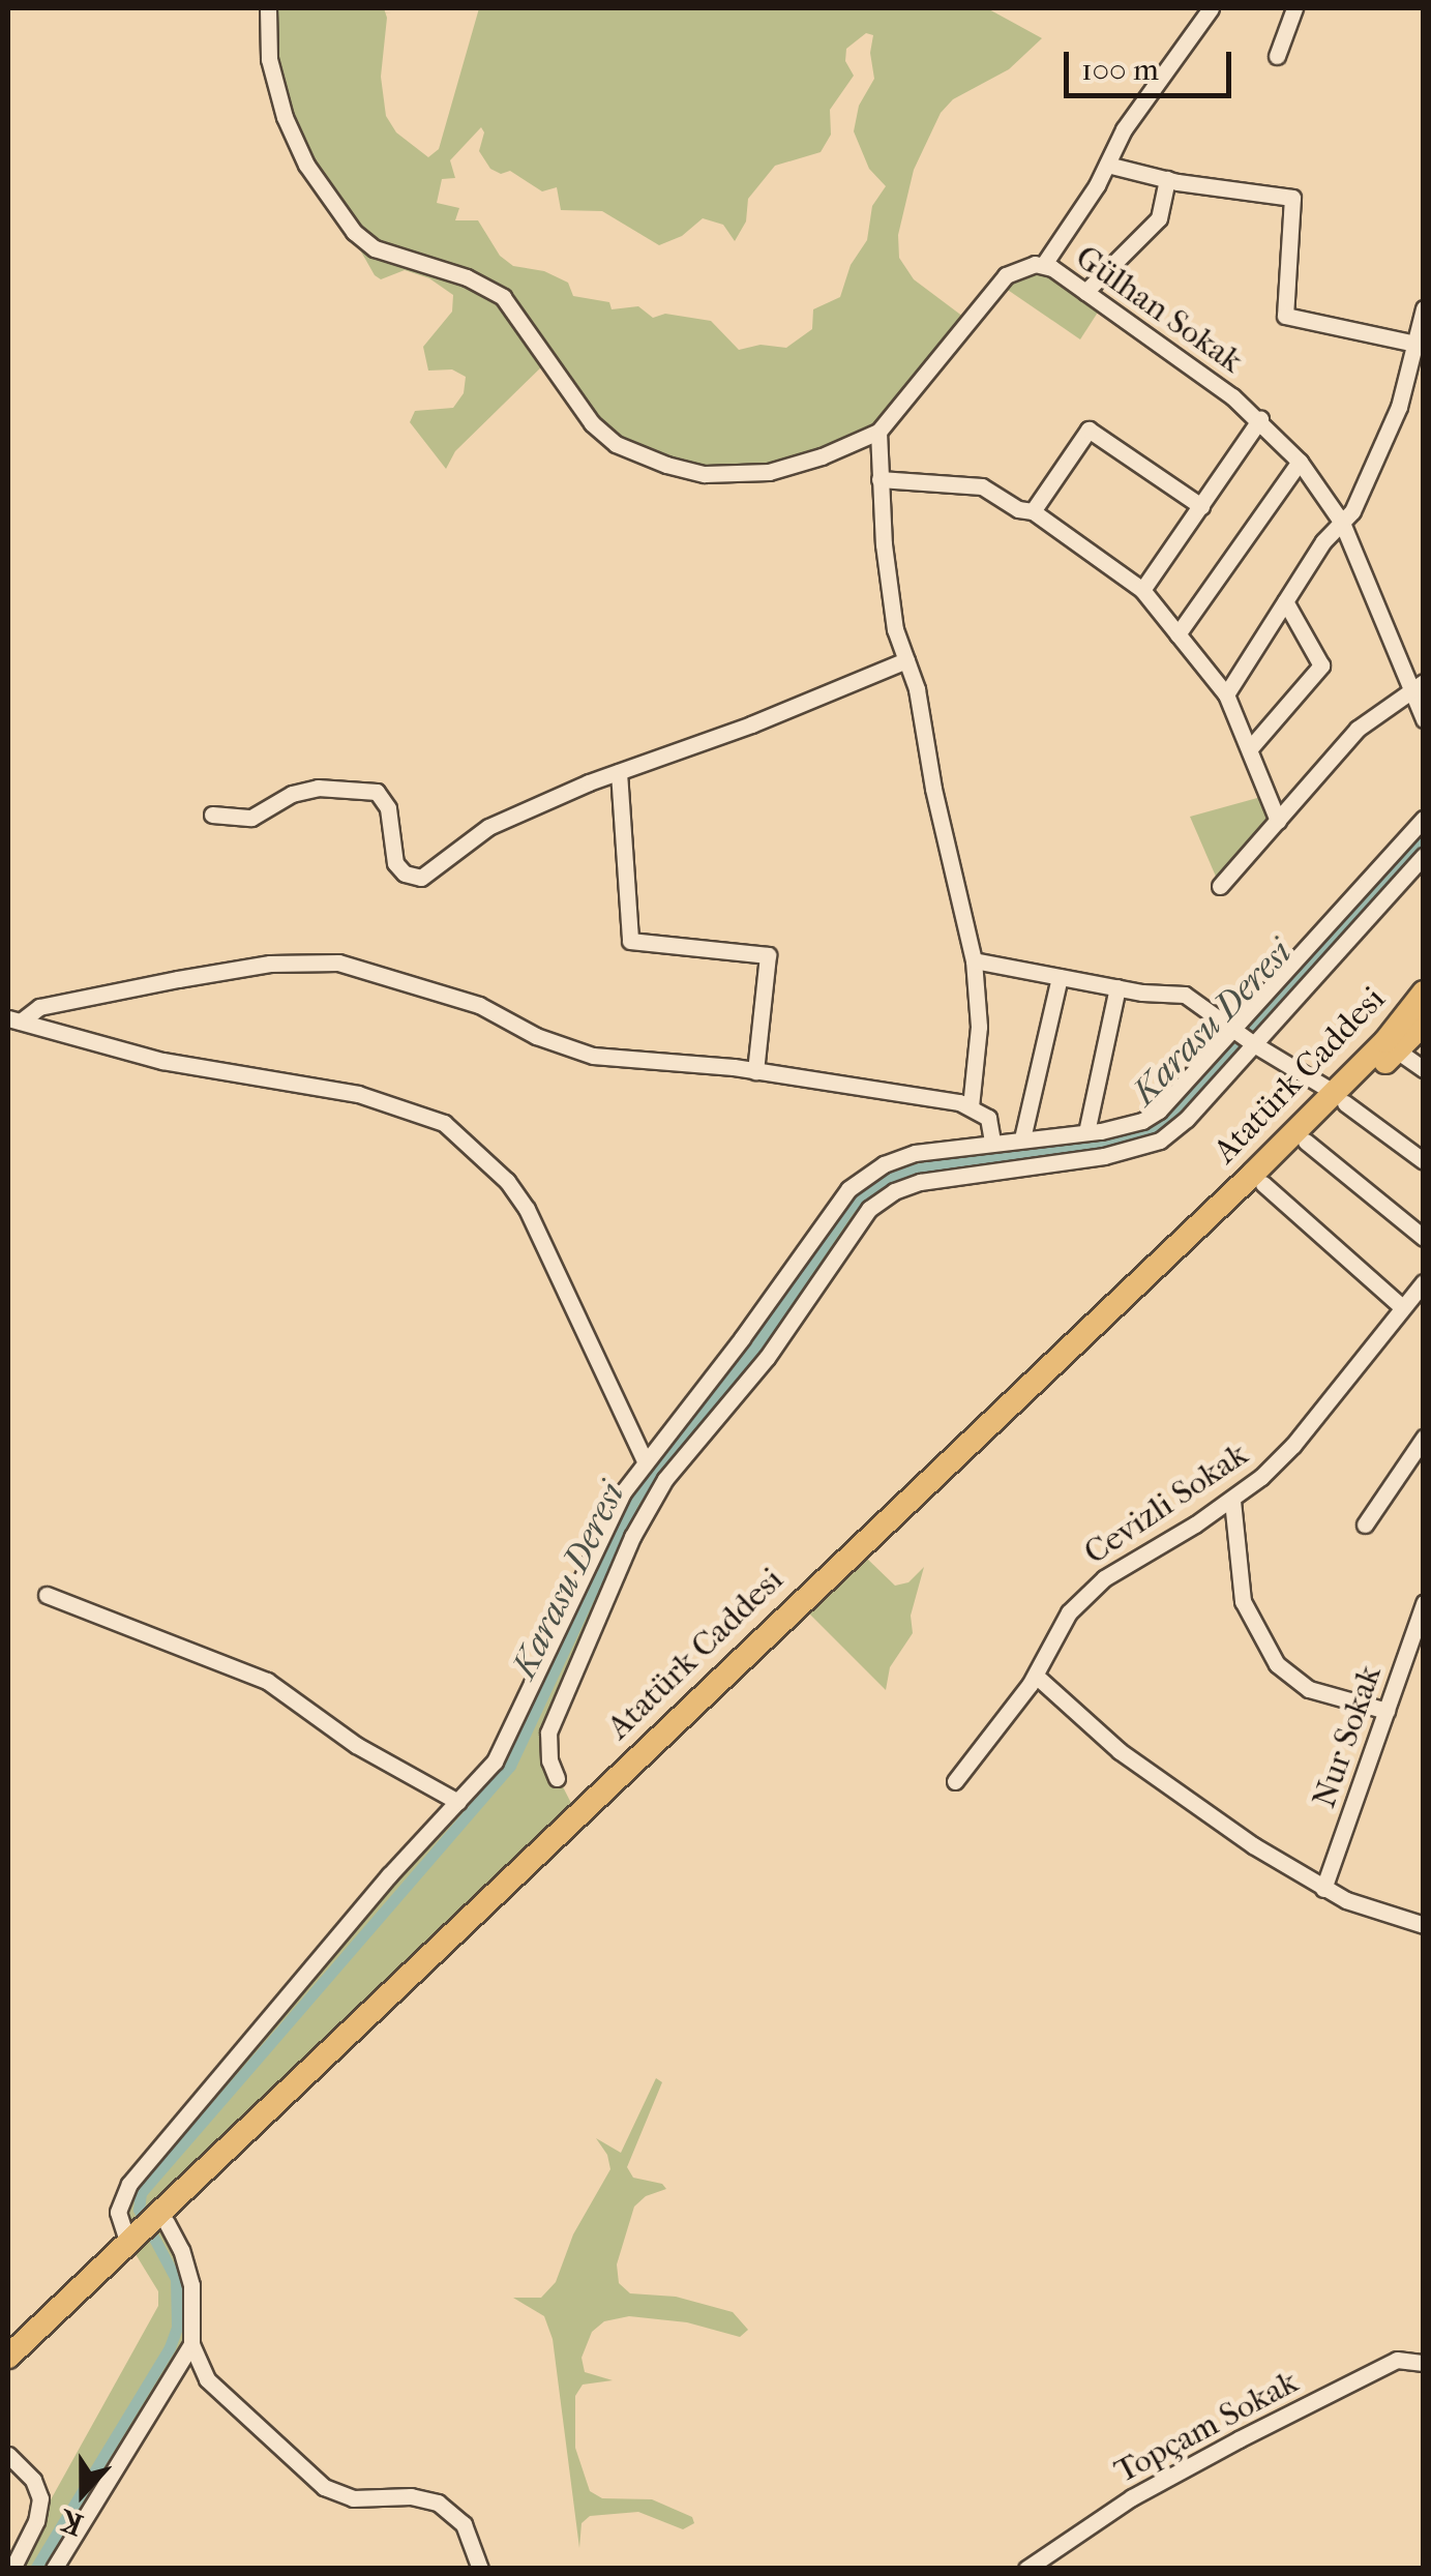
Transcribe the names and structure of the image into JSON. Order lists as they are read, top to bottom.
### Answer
{
  "streets": {
    "highway": ["Atatürk Caddesi"],
    "street": [
      "Gülhan Sokak",
      "Cevizli Sokak",
      "Nur Sokak",
      "Topçam Sokak"
    ]
  },
  "water": ["Karasu Deresi"],
  "scale_bar": "100 m",
  "north": "bottom"
}
